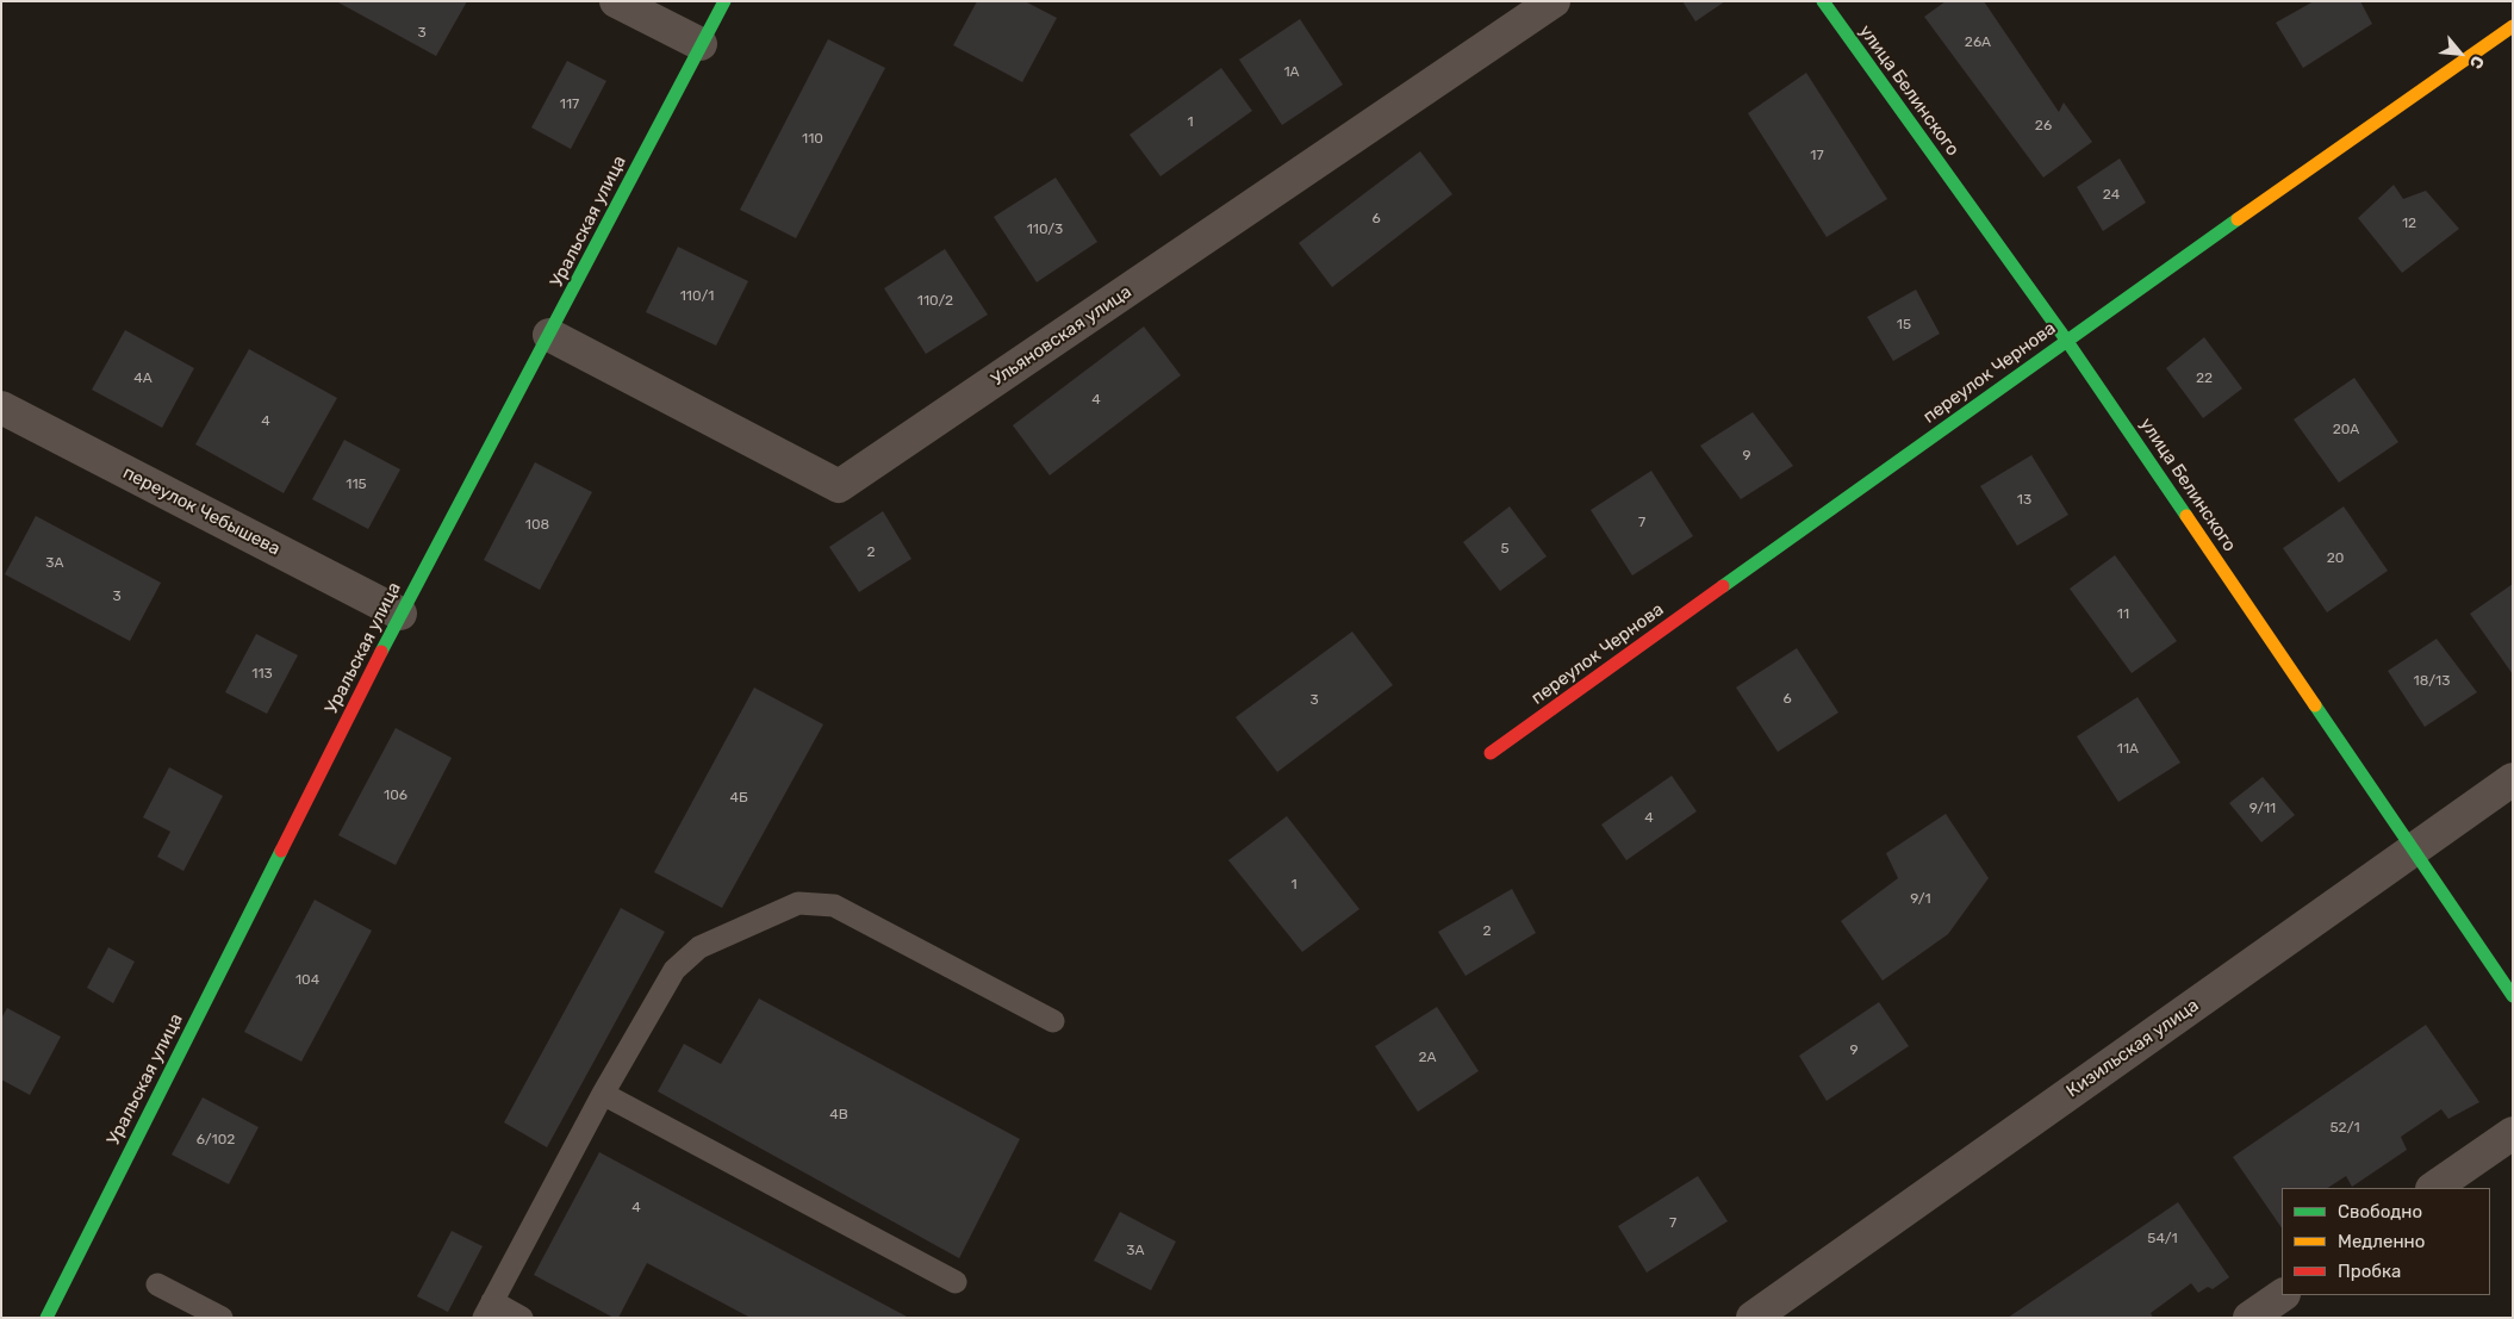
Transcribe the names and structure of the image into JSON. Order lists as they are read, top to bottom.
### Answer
{
  "streets": {
    "street": [
      "улица Белинского",
      "Уральская улица",
      "Ульяновская улица",
      "переулок Чернова",
      "переулок Чебышева",
      "Кизильская улица"
    ]
  },
  "crossings": [
    ["улица Белинского", "переулок Чернова"],
    ["улица Белинского", "Кизильская улица"],
    ["Уральская улица", "Ульяновская улица"],
    ["Уральская улица", "переулок Чебышева"]
  ],
  "house_numbers": [
    "3",
    "26А",
    "1А",
    "117",
    "1",
    "26",
    "110",
    "17",
    "24",
    "6",
    "12",
    "110/3",
    "110/1",
    "110/2",
    "15",
    "4А",
    "22",
    "4",
    "4",
    "20А",
    "9",
    "115",
    "13",
    "7",
    "108",
    "5",
    "2",
    "20",
    "3А",
    "3",
    "11",
    "113",
    "18/13",
    "6",
    "3",
    "11А",
    "106",
    "4Б",
    "9/11",
    "4",
    "1",
    "9/1",
    "2",
    "104",
    "9",
    "2А",
    "4В",
    "52/1",
    "6/102",
    "4",
    "7",
    "54/1",
    "3А"
  ],
  "legend": ["Свободно", "Медленно", "Пробка"],
  "north": "bottom right"
}
